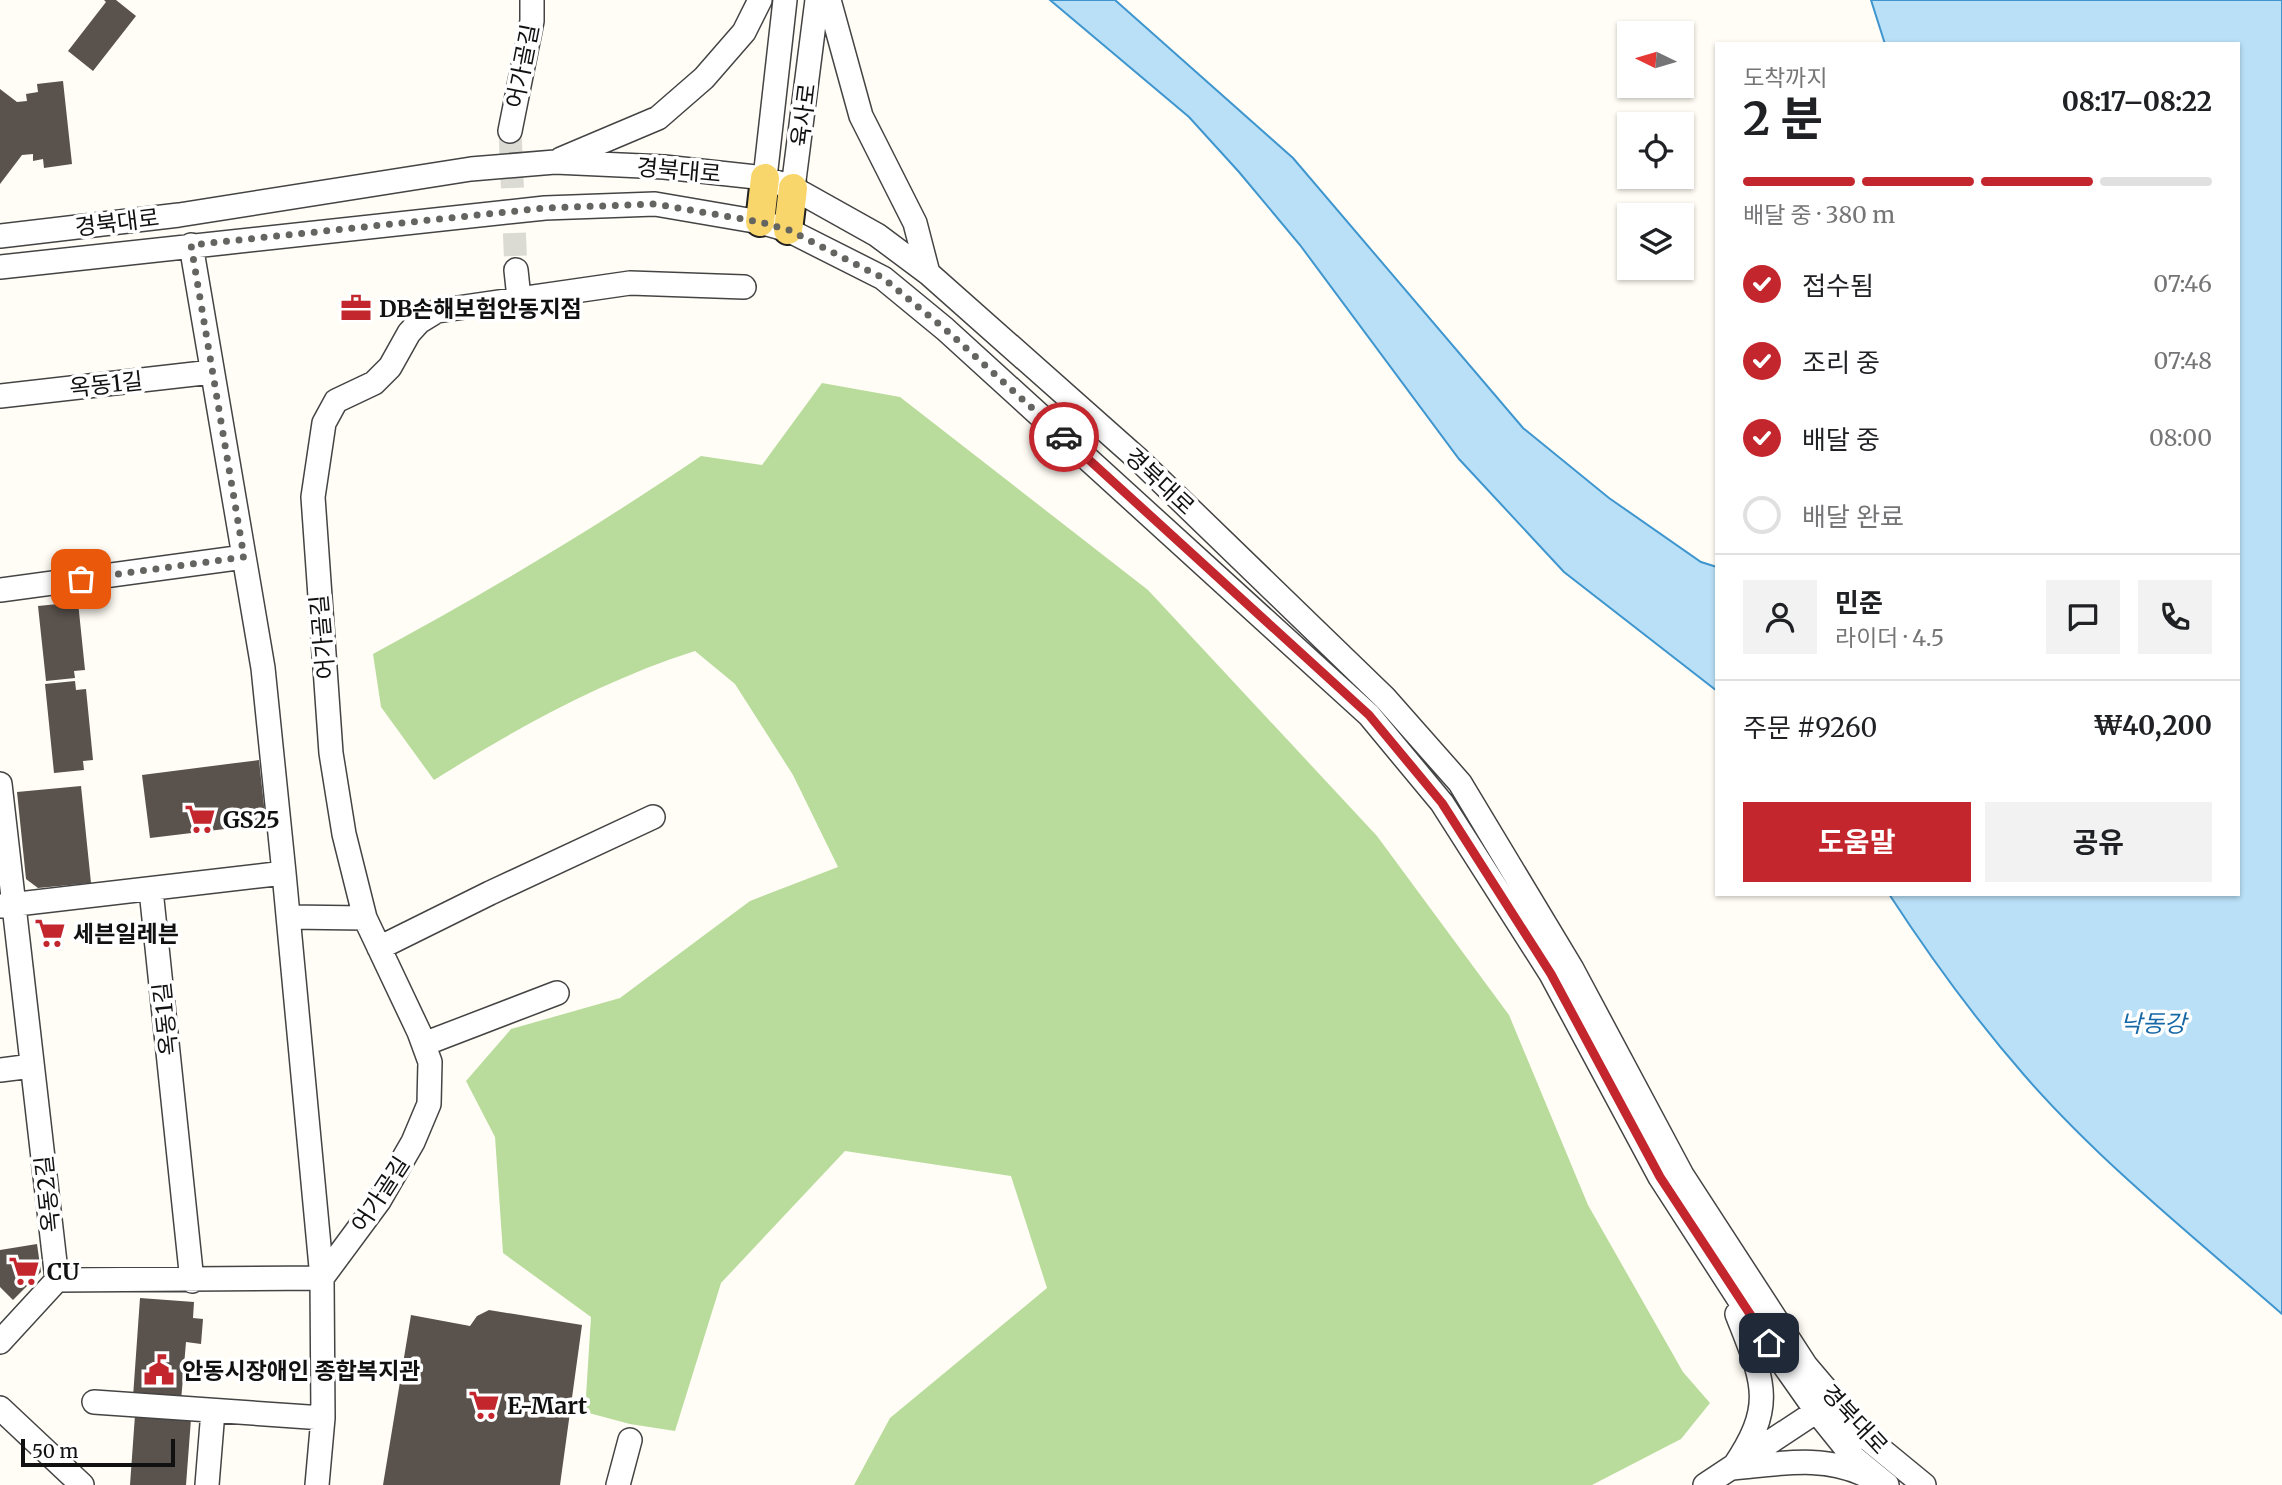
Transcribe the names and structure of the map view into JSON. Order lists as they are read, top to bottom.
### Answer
{
  "streets": {
    "main road": ["육사로"],
    "street": [
      "어가골길",
      "경북대로",
      "옥동1길",
      "옥동2길"
    ]
  },
  "crossings": [
    ["육사로", "경북대로"]
  ],
  "water": ["낙동강"],
  "places": {
    "office": ["DB손해보험안동지점"],
    "supermarket": [
      "GS25",
      "세븐일레븐",
      "CU",
      "E-Mart"
    ],
    "public building": ["안동시장애인 종합복지관"]
  },
  "scale_bar": "50 m",
  "north": "left",
  "page": {
    "heading": ["2 분", "도착까지", "08:17–08:22"],
    "panel": [
      "민준",
      "라이더 · 4.5",
      "주문 #9260",
      "₩40,200"
    ],
    "bar": "배달 중 · 380 m",
    "list": [
      ["접수됨", "07:46"],
      ["조리 중", "07:48"],
      ["배달 중", "08:00"],
      "배달 완료"
    ],
    "buttons": ["도움말", "공유"],
    "scale": "50 m"
  }
}
